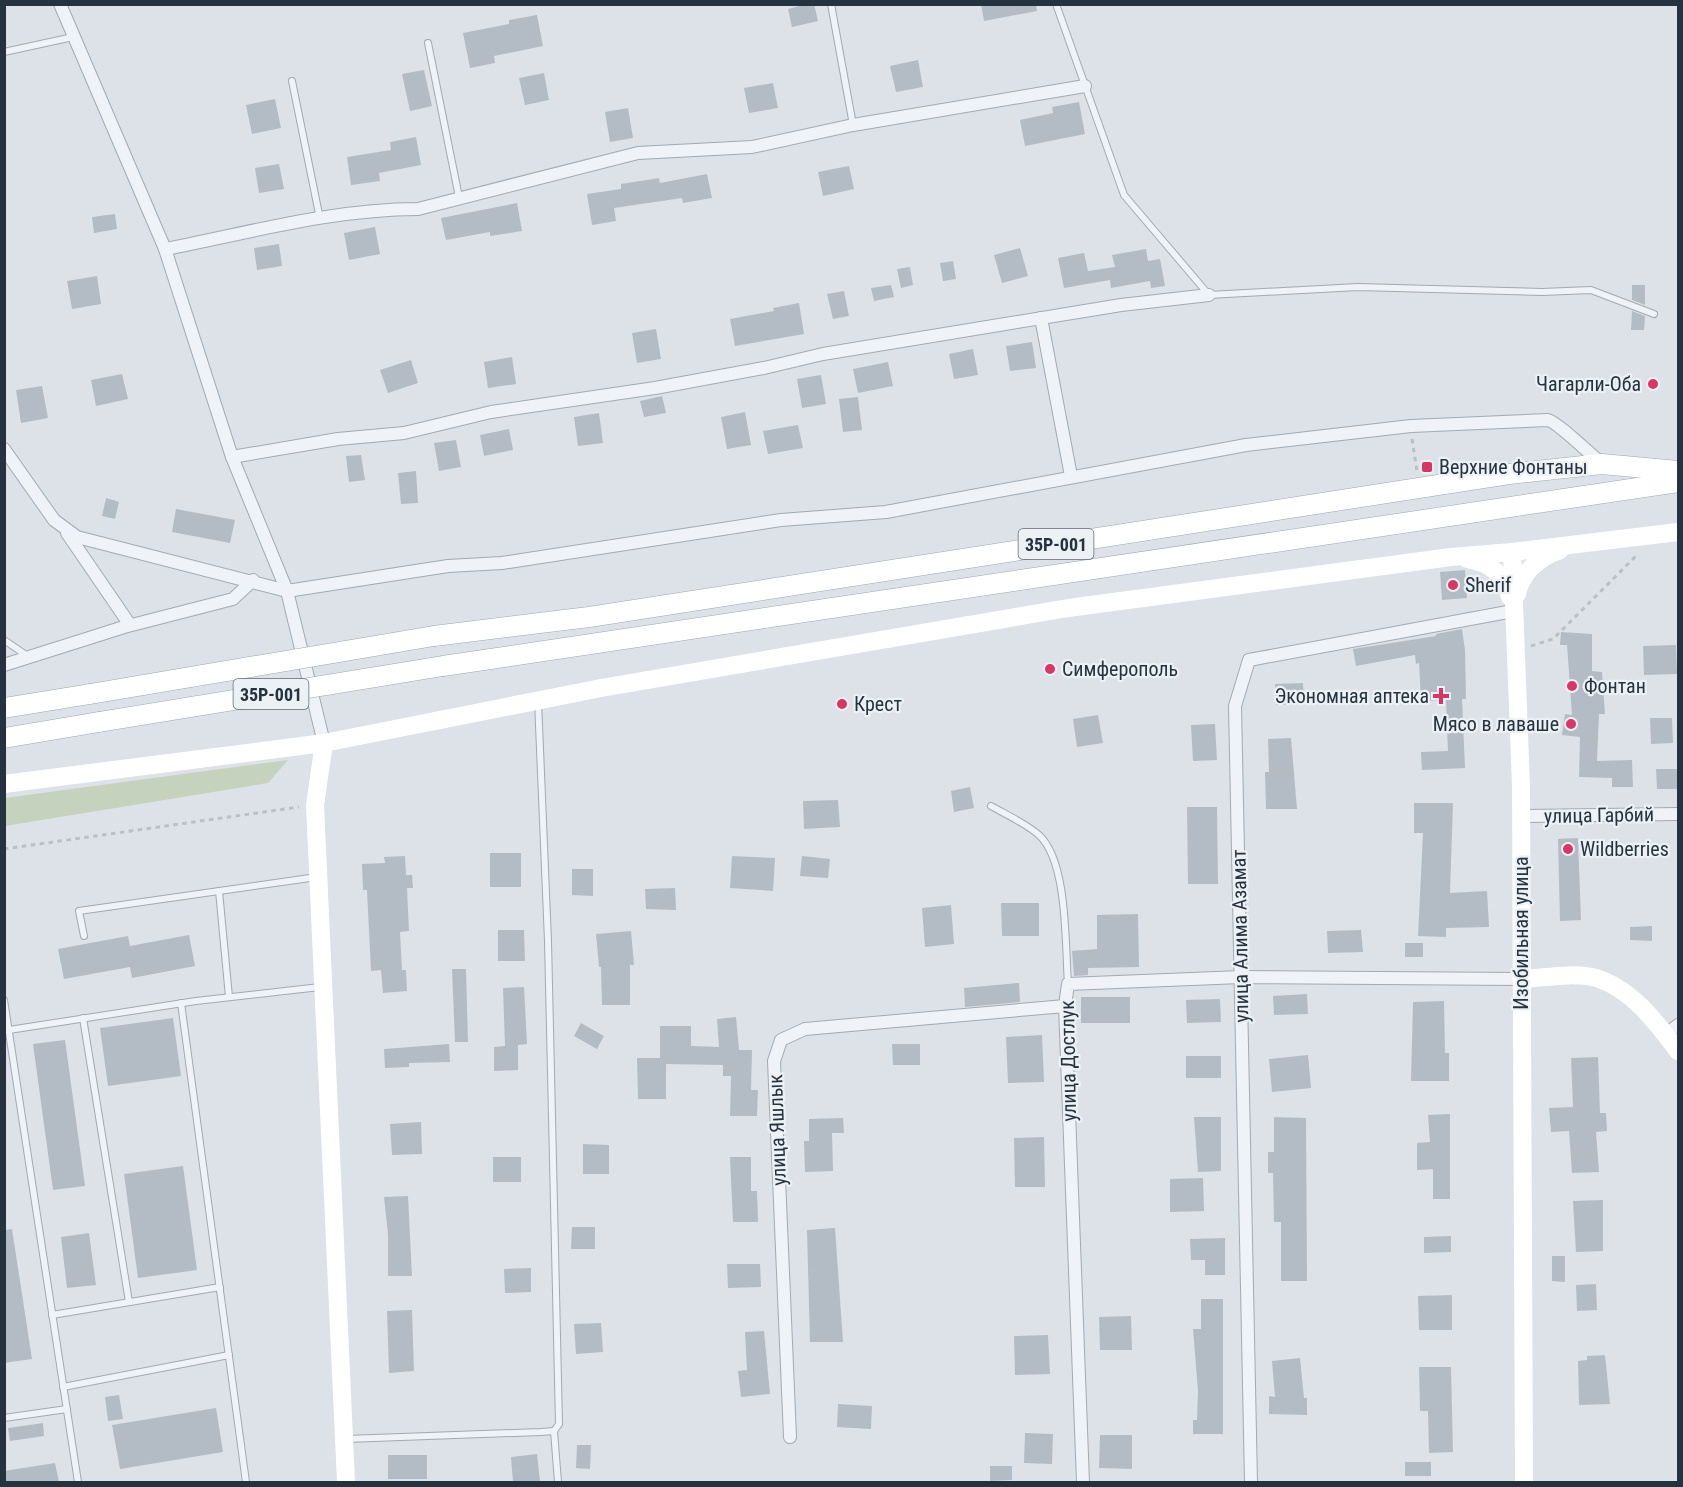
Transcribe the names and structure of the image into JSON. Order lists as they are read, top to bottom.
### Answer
{
  "streets": {
    "main road": ["35Р-001", "Изобильная улица"],
    "street": [
      "улица Гарбий",
      "улица Алима Азамат",
      "улица Достлук",
      "улица Яшлык"
    ]
  },
  "crossings": [
    ["улица Гарбий", "Изобильная улица"],
    ["Изобильная улица", "улица Алима Азамат"],
    ["Изобильная улица", "улица Достлук"],
    ["улица Алима Азамат", "улица Достлук"],
    ["улица Достлук", "улица Яшлык"]
  ],
  "places": {
    "other": [
      "Чагарли-Оба",
      "Sherif",
      "Симферополь",
      "Фонтан",
      "Крест",
      "Мясо в лаваше",
      "Wildberries"
    ],
    "transit": ["Верхние Фонтаны"],
    "health": ["Экономная аптека"]
  }
}
